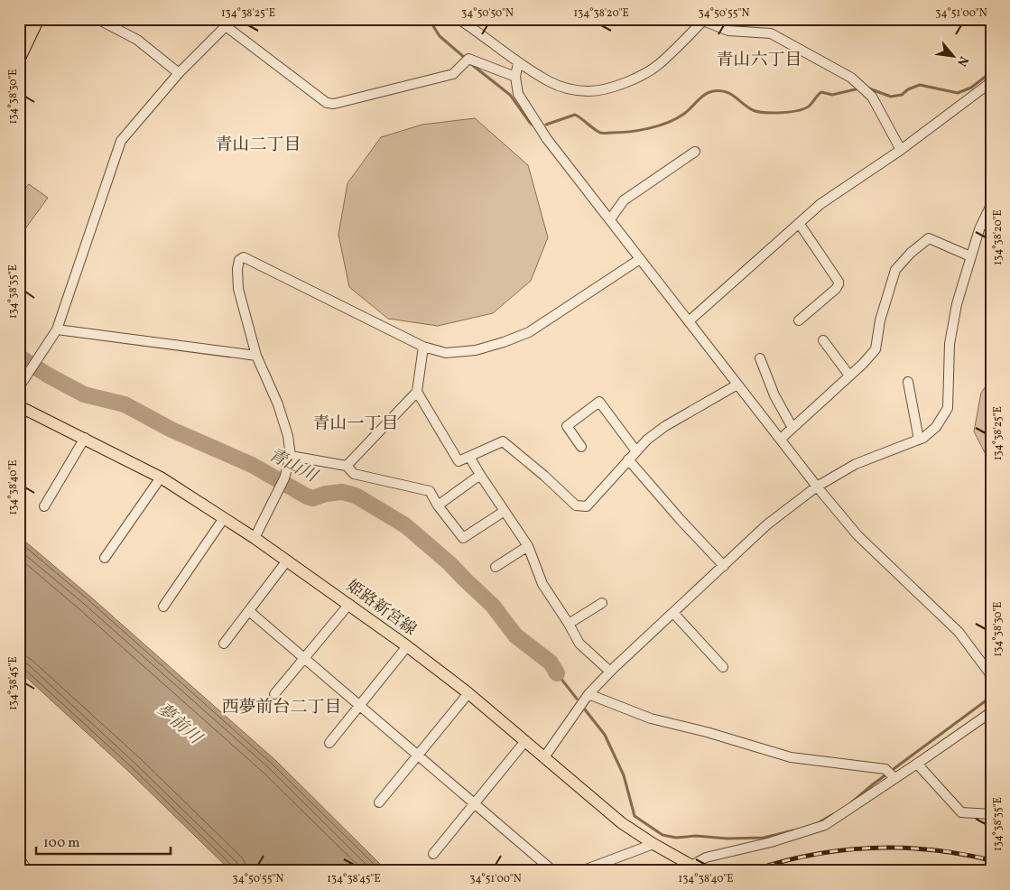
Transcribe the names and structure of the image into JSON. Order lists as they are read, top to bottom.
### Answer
{
  "streets": {
    "main road": ["姫路新宮線"]
  },
  "districts": [
    "青山六丁目",
    "青山二丁目",
    "青山一丁目",
    "西夢前台二丁目"
  ],
  "water": ["青山川", "夢前川"],
  "scale_bar": "100 m",
  "north": "bottom right",
  "coordinates": [
    "134°38'25\"E",
    "34°50'50\"N",
    "134°38'20\"E",
    "34°50'55\"N",
    "34°51'00\"N",
    "134°38'30\"E",
    "134°38'35\"E",
    "134°38'40\"E",
    "134°38'45\"E"
  ]
}
